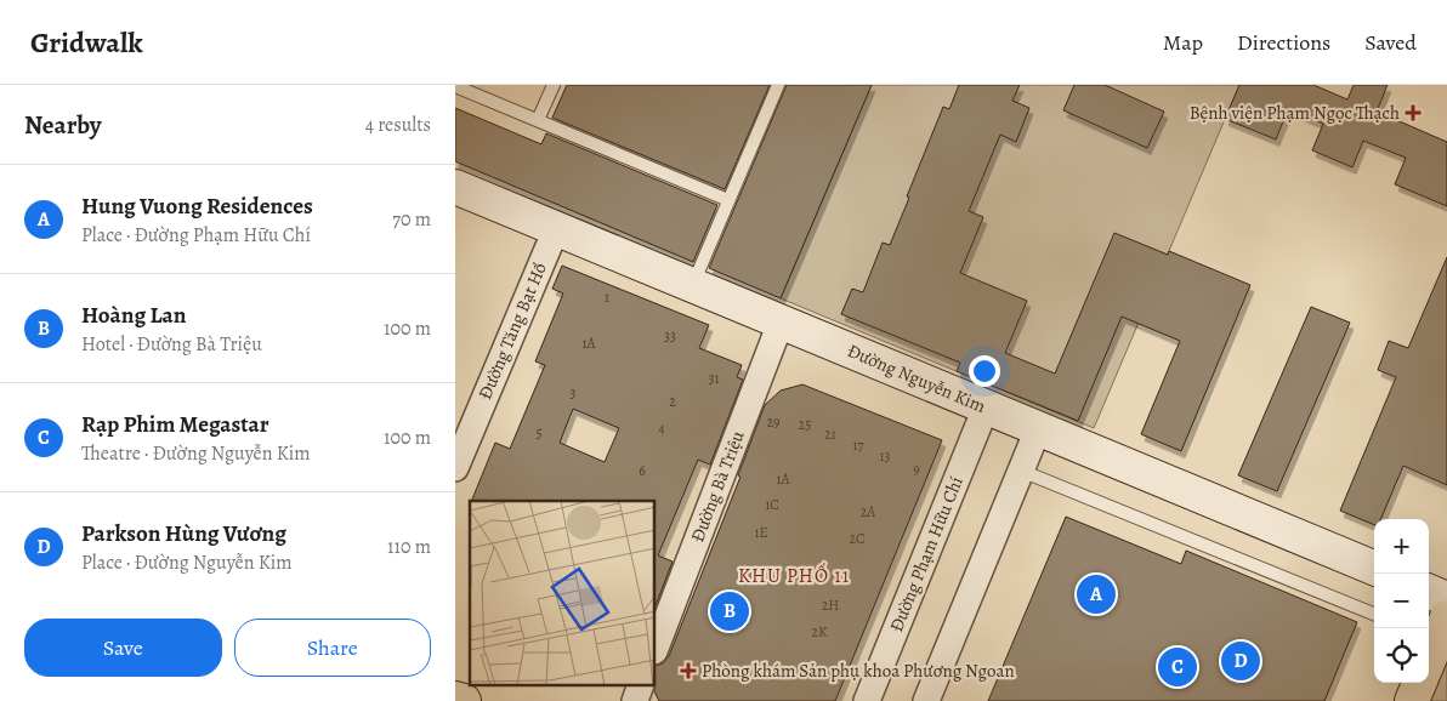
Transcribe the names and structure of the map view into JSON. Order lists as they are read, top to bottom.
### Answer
{
  "streets": {
    "street": [
      "Đường Tăng Bạt Hổ",
      "Đường Nguyễn Kim",
      "Đường Bà Triệu",
      "Đường Phạm Hữu Chí"
    ]
  },
  "crossings": [
    ["Đường Tăng Bạt Hổ", "Đường Nguyễn Kim"],
    ["Đường Nguyễn Kim", "Đường Bà Triệu"],
    ["Đường Nguyễn Kim", "Đường Phạm Hữu Chí"]
  ],
  "districts": ["KHU PHỐ 11"],
  "places": {
    "health": ["Bệnh viện Phạm Ngọc Thạch", "Phòng khám Sản phụ khoa Phương Ngoan"]
  },
  "house_numbers": [
    "1",
    "33",
    "1A",
    "31",
    "3",
    "2",
    "29",
    "25",
    "4",
    "5",
    "21",
    "17",
    "13",
    "9",
    "6",
    "1A",
    "1C",
    "2A",
    "1E",
    "2C",
    "2H",
    "2K"
  ],
  "page": {
    "header": "Gridwalk",
    "nav": ["Map", "Directions", "Saved"],
    "heading": ["Nearby", "4 results"],
    "list": [
      {
        "mark": "A",
        "name": "Hung Vuong Residences",
        "note": "Place · Đường Phạm Hữu Chí",
        "value": "70 m"
      },
      {
        "mark": "B",
        "name": "Hoàng Lan",
        "note": "Hotel · Đường Bà Triệu",
        "value": "100 m"
      },
      {
        "mark": "C",
        "name": "Rạp Phim Megastar",
        "note": "Theatre · Đường Nguyễn Kim",
        "value": "100 m"
      },
      {
        "mark": "D",
        "name": "Parkson Hùng Vương",
        "note": "Place · Đường Nguyễn Kim",
        "value": "110 m"
      }
    ],
    "map_buttons": ["+", "−"],
    "pins": [
      "A",
      "B",
      "D",
      "C"
    ],
    "buttons": ["Save", "Share"]
  }
}
